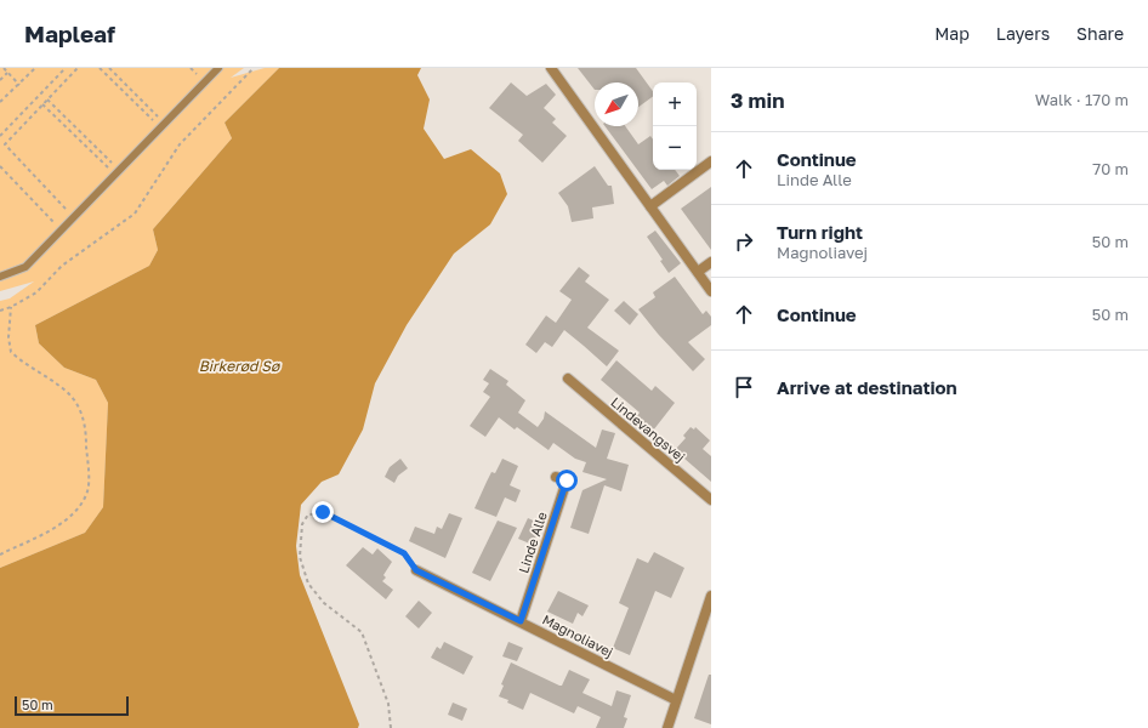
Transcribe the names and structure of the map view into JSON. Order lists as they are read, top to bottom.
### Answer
{
  "streets": {
    "street": ["Lindevangsvej", "Linde Alle", "Magnoliavej"]
  },
  "crossings": [
    ["Linde Alle", "Magnoliavej"]
  ],
  "water": ["Birkerød Sø"],
  "scale_bar": "50 m",
  "north": "bottom left",
  "page": {
    "header": "Mapleaf",
    "nav": ["Map", "Layers", "Share"],
    "heading": ["3 min", "Walk · 170 m"],
    "map_buttons": ["+", "−"],
    "list": [
      ["Continue", "Linde Alle", "70 m"],
      ["Turn right", "Magnoliavej", "50 m"],
      ["Continue", "50 m"],
      "Arrive at destination"
    ],
    "scale": "50 m"
  }
}
